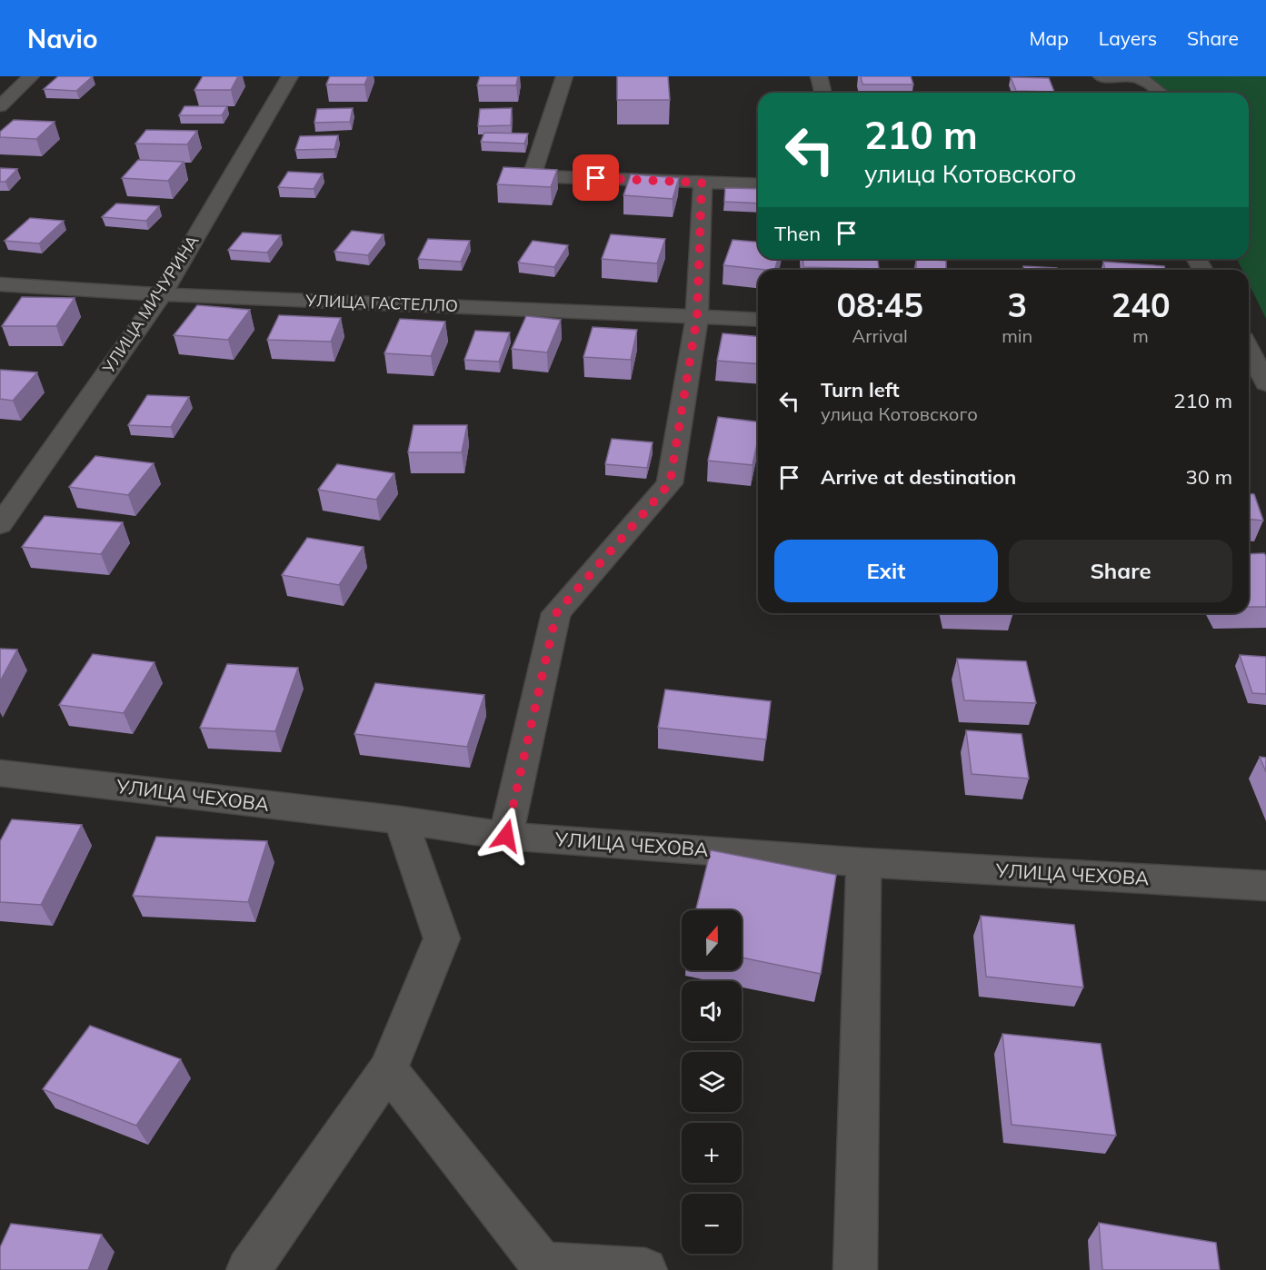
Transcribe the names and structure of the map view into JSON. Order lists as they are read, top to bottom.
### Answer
{
  "streets": {
    "street": ["УЛИЦА ГАСТЕЛЛО", "УЛИЦА МИЧУРИНА", "УЛИЦА ЧЕХОВА"]
  },
  "crossings": [
    ["УЛИЦА ГАСТЕЛЛО", "УЛИЦА МИЧУРИНА"]
  ],
  "north": "top",
  "page": {
    "header": "Navio",
    "nav": ["Map", "Layers", "Share"],
    "turn": ["210 m", "улица Котовского"],
    "then": "Then",
    "eta": [
      "08:45",
      "Arrival",
      "3",
      "min",
      "240",
      "m"
    ],
    "list": [
      {
        "name": "Turn left",
        "note": "улица Котовского",
        "value": "210 m"
      },
      {
        "name": "Arrive at destination",
        "value": "30 m"
      }
    ],
    "buttons": ["Exit", "Share"],
    "map_buttons": ["+", "−"]
  }
}
